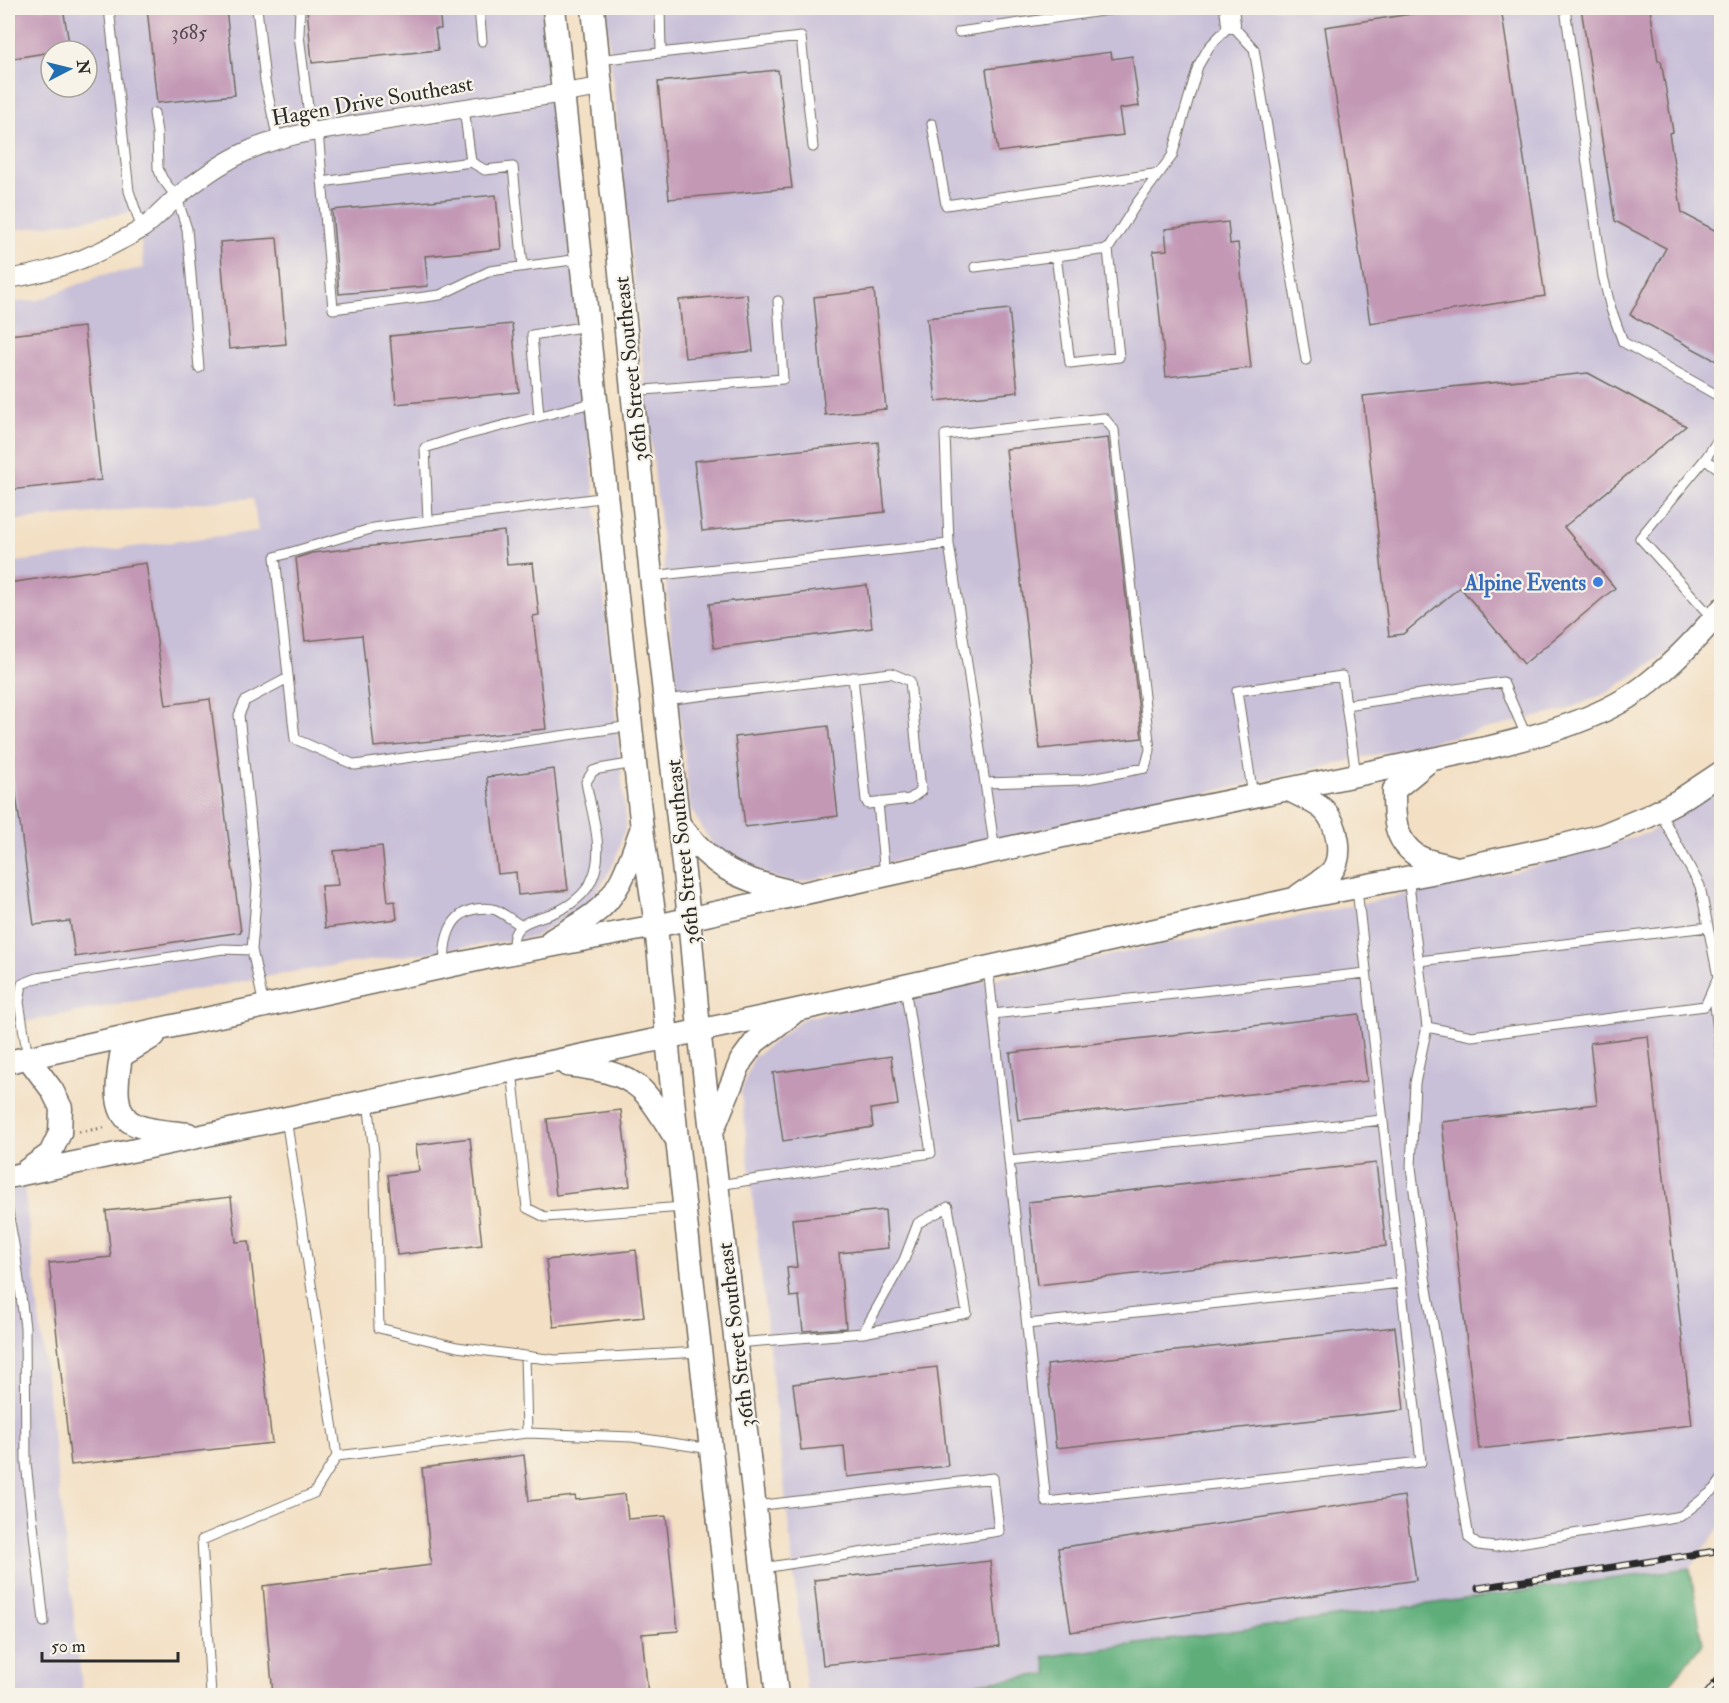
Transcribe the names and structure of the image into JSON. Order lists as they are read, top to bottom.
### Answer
{
  "streets": {
    "street": ["Hagen Drive Southeast", "36th Street Southeast"]
  },
  "crossings": [
    ["Hagen Drive Southeast", "36th Street Southeast"]
  ],
  "places": ["Alpine Events"],
  "house_numbers": ["3685"],
  "scale_bar": "50 m",
  "north": "right"
}
